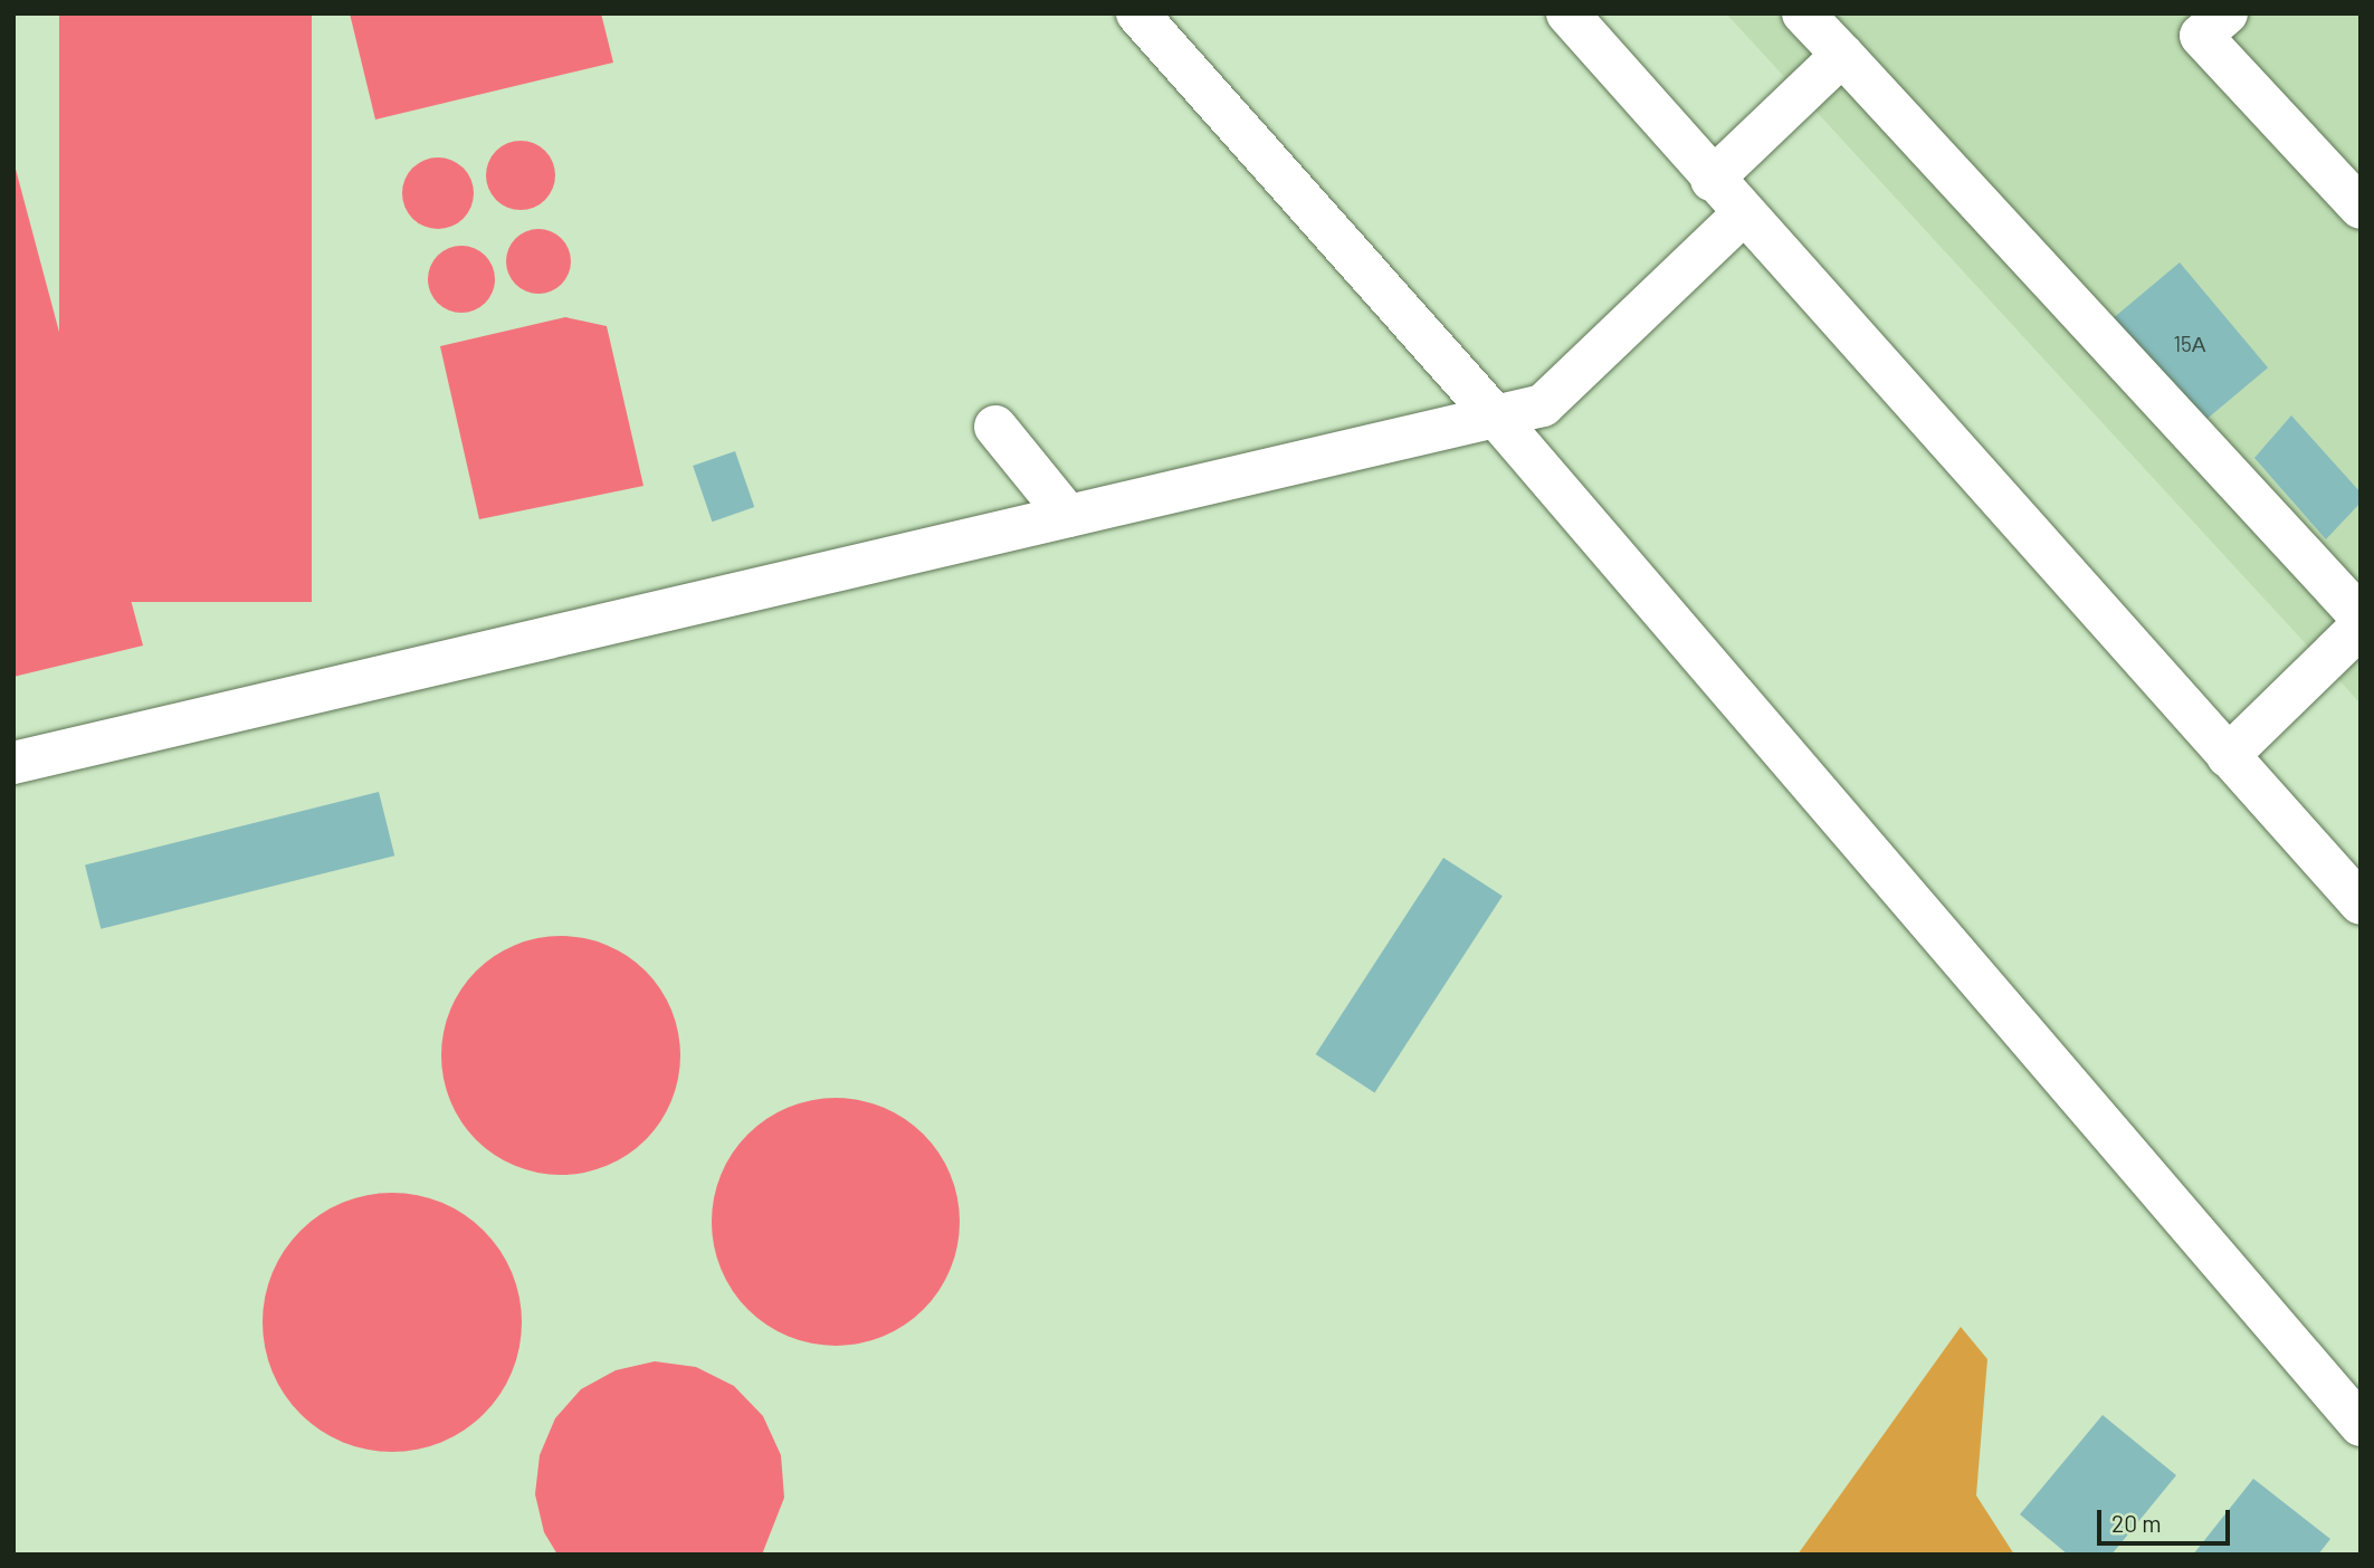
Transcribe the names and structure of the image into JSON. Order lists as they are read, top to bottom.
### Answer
{
  "house_numbers": ["15А"],
  "scale_bar": "20 m"
}
